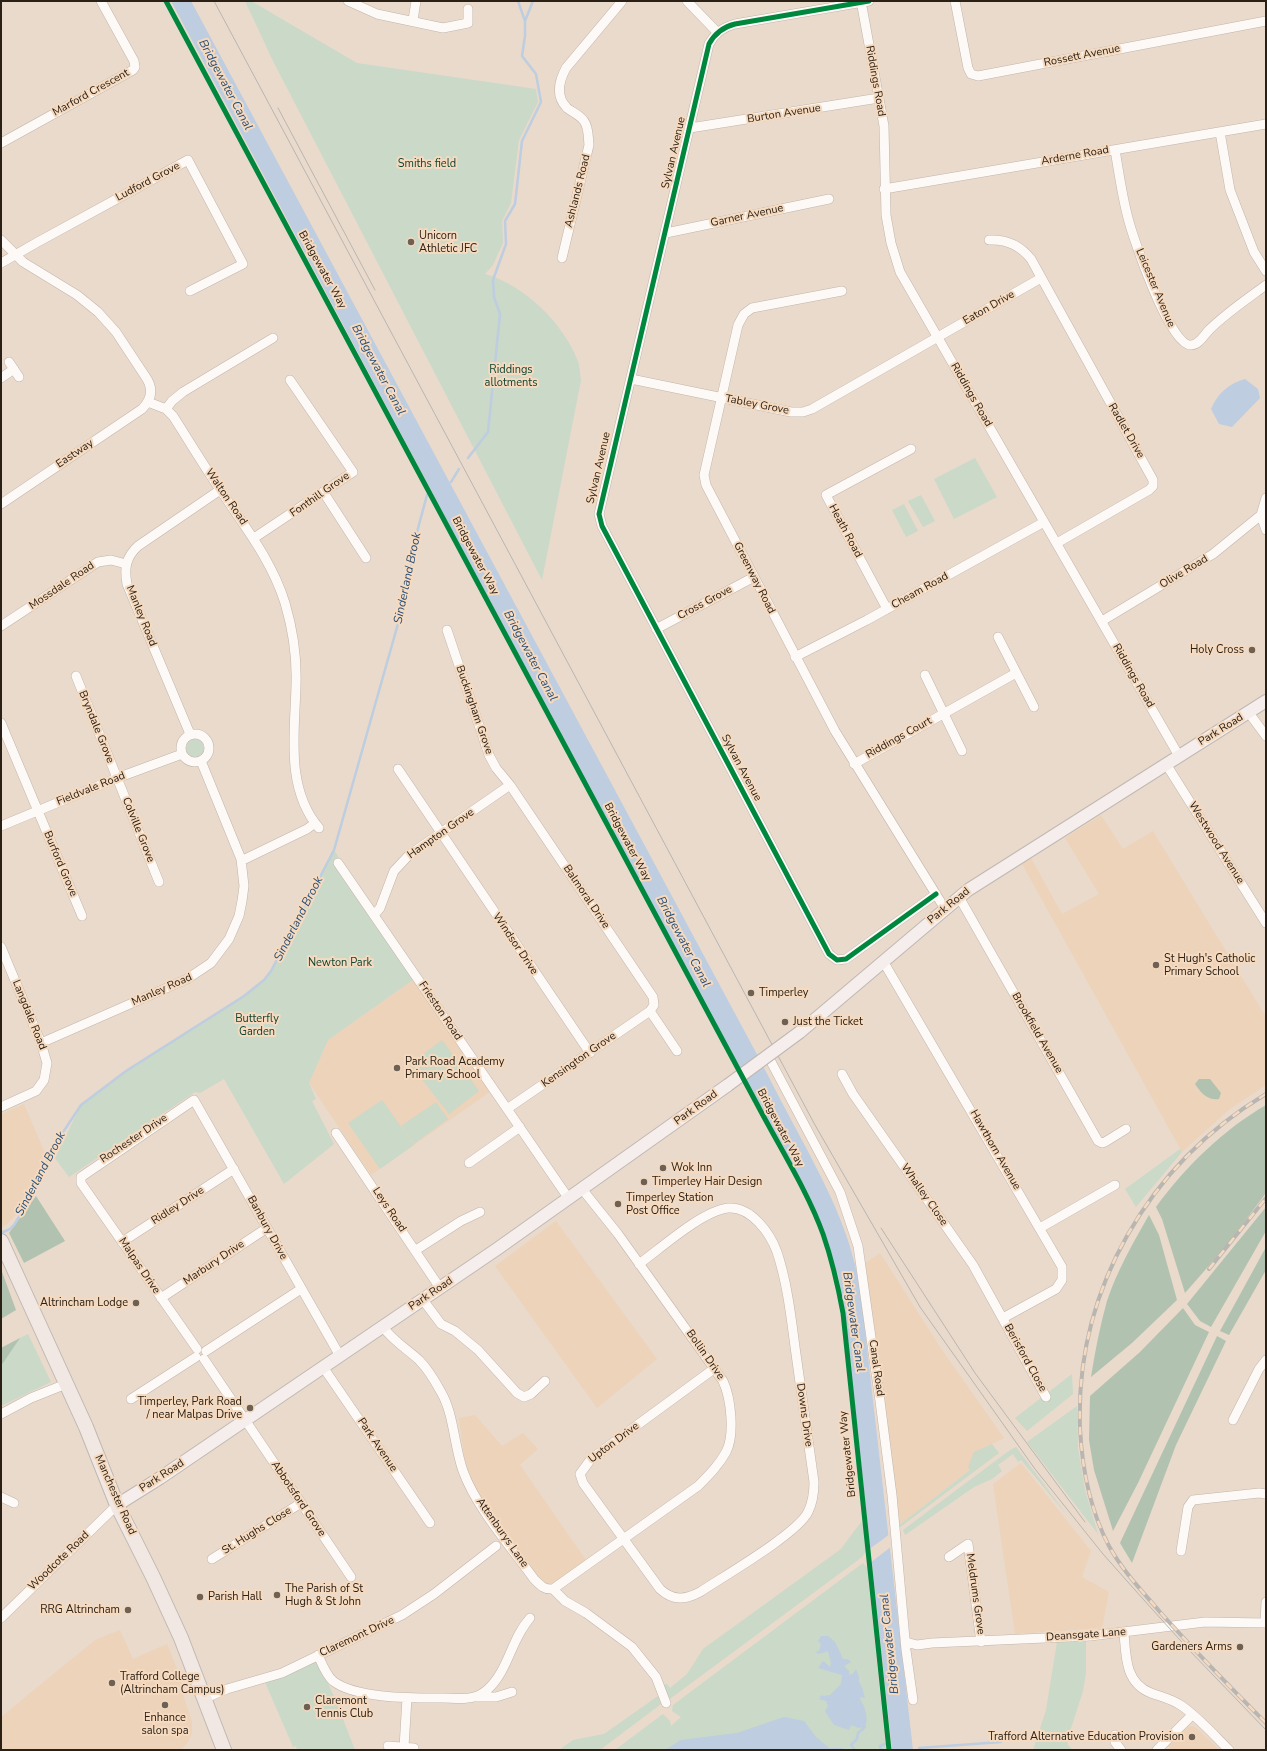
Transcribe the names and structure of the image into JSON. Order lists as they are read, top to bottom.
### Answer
{
  "streets": {
    "highway": ["Manchester Road"],
    "main road": ["Park Road"],
    "street": [
      "Rossett Avenue",
      "Riddings Road",
      "Marford Crescent",
      "Burton Avenue",
      "Sylvan Avenue",
      "Arderne Road",
      "Ludford Grove",
      "Ashlands Road",
      "Garner Avenue",
      "Leicester Avenue",
      "Eaton Drive",
      "Tabley Grove",
      "Radlet Drive",
      "Eastway",
      "Fonthill Grove",
      "Walton Road",
      "Heath Road",
      "Olive Road",
      "Greenway Road",
      "Mossdale Road",
      "Cheam Road",
      "Cross Grove",
      "Manley Road",
      "Buckingham Grove",
      "Bryndale Grove",
      "Riddings Court",
      "Fieldvale Road",
      "Colville Grove",
      "Hampton Grove",
      "Westwood Avenue",
      "Burford Grove",
      "Balmoral Drive",
      "Windsor Drive",
      "Frieston Road",
      "Langdale Road",
      "Brookfield Avenue",
      "Kensington Grove",
      "Rochester Drive",
      "Hawthorn Avenue",
      "Whalley Close",
      "Ridley Drive",
      "Leys Road",
      "Banbury Drive",
      "Marbury Drive",
      "Malpas Drive",
      "Bollin Drive",
      "Berisford Close",
      "Canal Road",
      "Downs Drive",
      "Upton Drive",
      "Park Avenue",
      "Abbotsford Grove",
      "St. Hughs Close",
      "Attenburys Lane",
      "Woodcote Road",
      "Meldrums Grove",
      "Deansgate Lane",
      "Claremont Drive"
    ],
    "cycle path": ["Bridgewater Way"]
  },
  "crossings": [
    ["Riddings Road", "Burton Avenue"],
    ["Riddings Road", "Arderne Road"],
    ["Riddings Road", "Eaton Drive"],
    ["Riddings Road", "Tabley Grove"],
    ["Riddings Road", "Radlet Drive"],
    ["Riddings Road", "Olive Road"],
    ["Riddings Road", "Cheam Road"],
    ["Riddings Road", "Park Road"],
    ["Burton Avenue", "Sylvan Avenue"],
    ["Sylvan Avenue", "Garner Avenue"],
    ["Sylvan Avenue", "Tabley Grove"],
    ["Sylvan Avenue", "Greenway Road"],
    ["Sylvan Avenue", "Cross Grove"],
    ["Arderne Road", "Leicester Avenue"],
    ["Eaton Drive", "Tabley Grove"],
    ["Eaton Drive", "Radlet Drive"],
    ["Tabley Grove", "Greenway Road"],
    ["Fonthill Grove", "Walton Road"],
    ["Walton Road", "Manley Road"],
    ["Heath Road", "Cheam Road"],
    ["Greenway Road", "Cheam Road"],
    ["Greenway Road", "Cross Grove"],
    ["Greenway Road", "Park Road"],
    ["Greenway Road", "Riddings Court"],
    ["Mossdale Road", "Manley Road"],
    ["Manley Road", "Fieldvale Road"],
    ["Manley Road", "Langdale Road"],
    ["Buckingham Grove", "Hampton Grove"],
    ["Buckingham Grove", "Balmoral Drive"],
    ["Bryndale Grove", "Fieldvale Road"],
    ["Bryndale Grove", "Colville Grove"],
    ["Park Road", "Westwood Avenue"],
    ["Park Road", "Frieston Road"],
    ["Park Road", "Brookfield Avenue"],
    ["Park Road", "Hawthorn Avenue"],
    ["Park Road", "Leys Road"],
    ["Park Road", "Banbury Drive"],
    ["Park Road", "Malpas Drive"],
    ["Park Road", "Bollin Drive"],
    ["Park Road", "Canal Road"],
    ["Park Road", "Park Avenue"],
    ["Park Road", "Manchester Road"],
    ["Park Road", "Abbotsford Grove"],
    ["Park Road", "Attenburys Lane"],
    ["Park Road", "Woodcote Road"],
    ["Fieldvale Road", "Colville Grove"],
    ["Fieldvale Road", "Burford Grove"],
    ["Hampton Grove", "Balmoral Drive"],
    ["Hampton Grove", "Windsor Drive"],
    ["Hampton Grove", "Frieston Road"],
    ["Balmoral Drive", "Kensington Grove"],
    ["Windsor Drive", "Kensington Grove"],
    ["Frieston Road", "Kensington Grove"],
    ["Rochester Drive", "Banbury Drive"],
    ["Rochester Drive", "Malpas Drive"],
    ["Hawthorn Avenue", "Whalley Close"],
    ["Hawthorn Avenue", "Berisford Close"],
    ["Whalley Close", "Berisford Close"],
    ["Ridley Drive", "Banbury Drive"],
    ["Ridley Drive", "Malpas Drive"],
    ["Banbury Drive", "Marbury Drive"],
    ["Marbury Drive", "Malpas Drive"],
    ["Malpas Drive", "Abbotsford Grove"],
    ["Bollin Drive", "Downs Drive"],
    ["Bollin Drive", "Upton Drive"],
    ["Bollin Drive", "Attenburys Lane"],
    ["Canal Road", "Deansgate Lane"],
    ["Downs Drive", "Upton Drive"],
    ["Manchester Road", "Woodcote Road"],
    ["Manchester Road", "Claremont Drive"],
    ["Abbotsford Grove", "St. Hughs Close"],
    ["Meldrums Grove", "Deansgate Lane"]
  ],
  "water": ["Bridgewater Canal", "Sinderland Brook"],
  "parks": [
    "Smiths field",
    "Riddings allotments",
    "Newton Park",
    "Butterfly Garden"
  ],
  "places": [
    "Unicorn Athletic JFC",
    "Holy Cross",
    "St Hugh's Catholic Primary School",
    "Timperley",
    "Just the Ticket",
    "Park Road Academy Primary School",
    "Wok Inn",
    "Timperley Hair Design",
    "Timperley Station Post Office",
    "Altrincham Lodge",
    "Timperley, Park Road / near Malpas Drive",
    "The Parish of St Hugh & St John",
    "Parish Hall",
    "RRG Altrincham",
    "Gardeners Arms",
    "Trafford College (Altrincham Campus)",
    "Enhance salon spa",
    "Claremont Tennis Club",
    "Trafford Alternative Education Provision"
  ]
}
